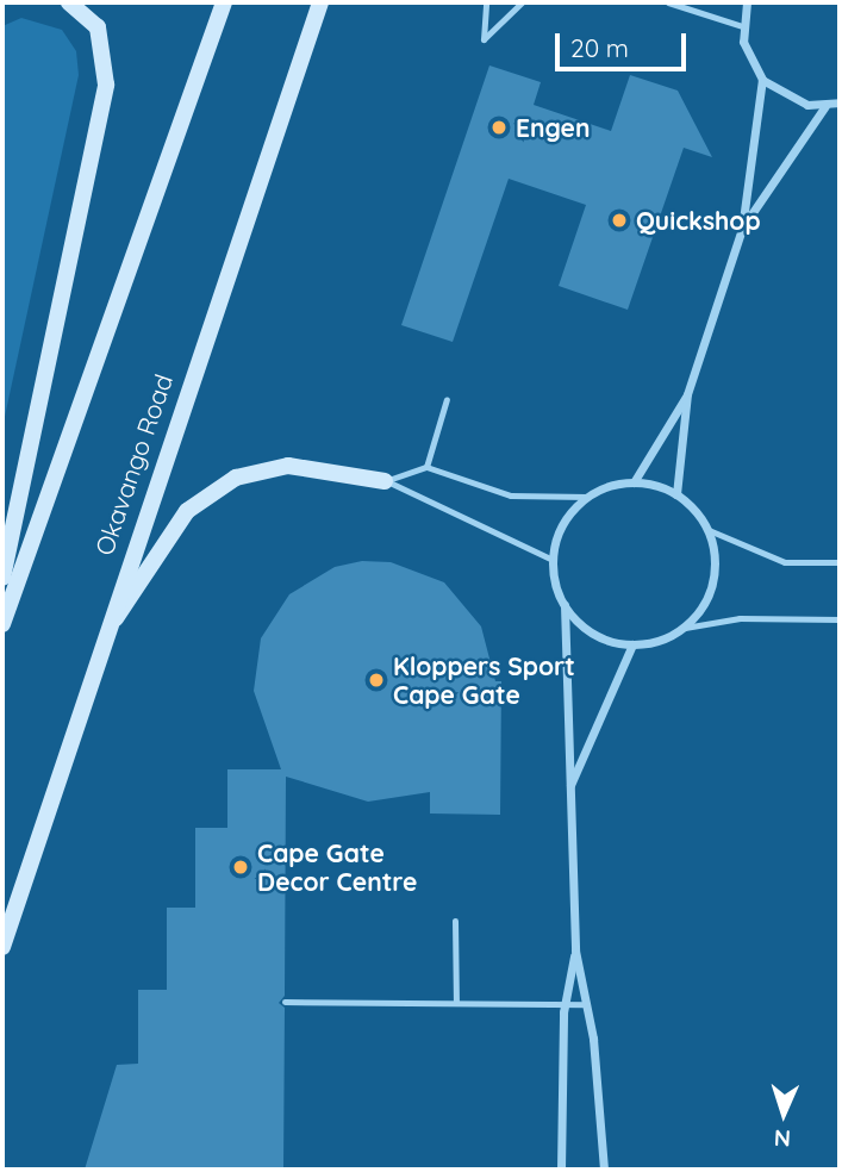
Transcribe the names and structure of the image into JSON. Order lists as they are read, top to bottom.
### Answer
{
  "streets": {
    "main road": ["Okavango Road"]
  },
  "places": [
    "Engen",
    "Quickshop",
    "Kloppers Sport Cape Gate",
    "Cape Gate Decor Centre"
  ],
  "scale_bar": "20 m",
  "north": "bottom"
}
